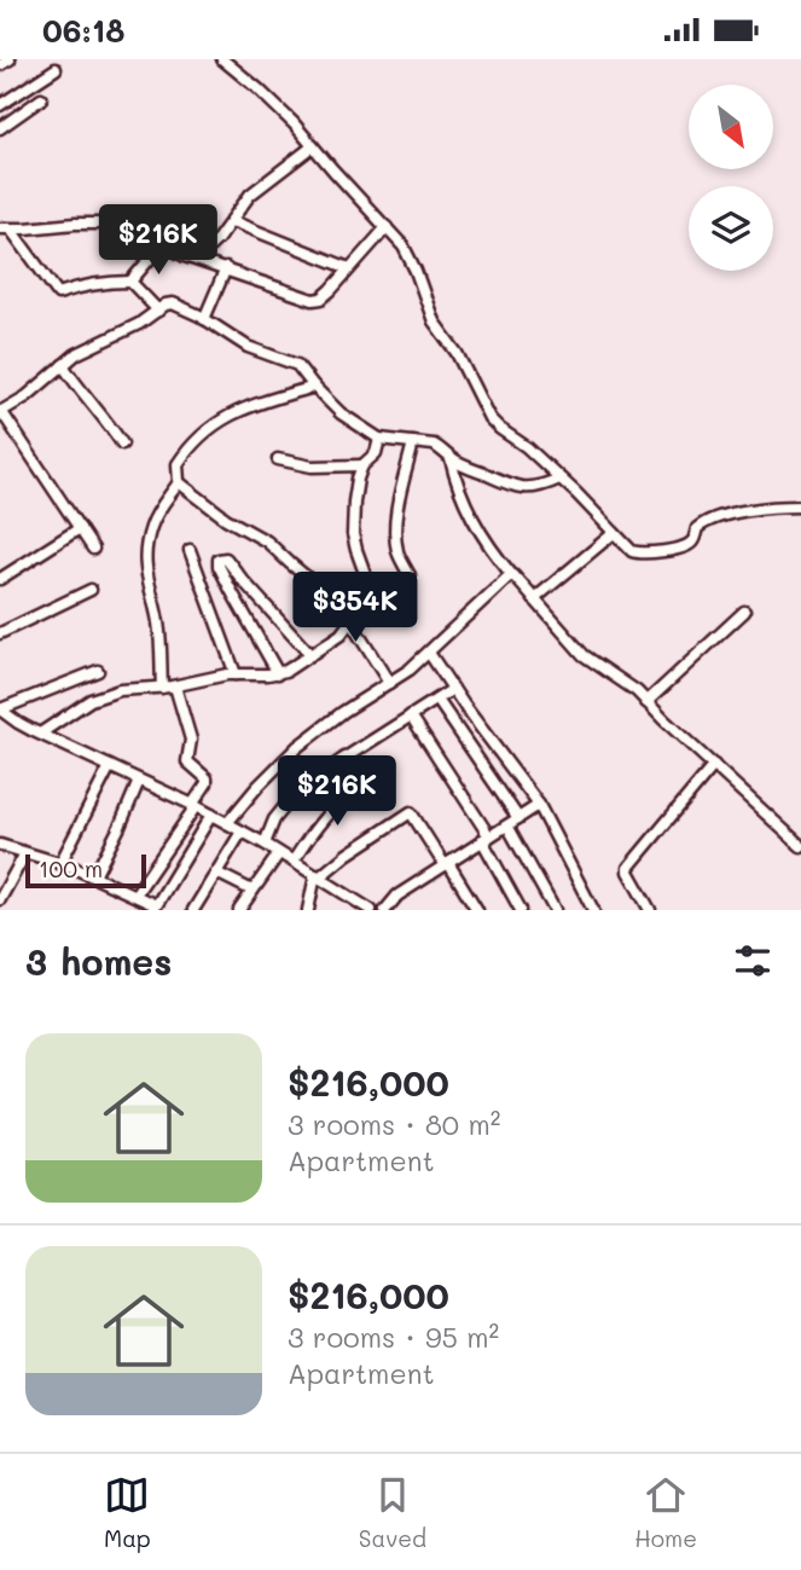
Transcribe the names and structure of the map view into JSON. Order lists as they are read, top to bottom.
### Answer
{
  "scale_bar": "100 m",
  "north": "bottom right",
  "page": {
    "status": "06:18",
    "price": ["$216K", "$354K", "$216K"],
    "scale": "100 m",
    "heading": "3 homes",
    "list": [
      {
        "name": "$216,000",
        "note": "3 rooms · 80 m² · Apartment"
      },
      {
        "name": "$216,000",
        "note": "3 rooms · 95 m² · Apartment"
      }
    ],
    "tabs": ["Map", "Saved", "Home"]
  }
}
